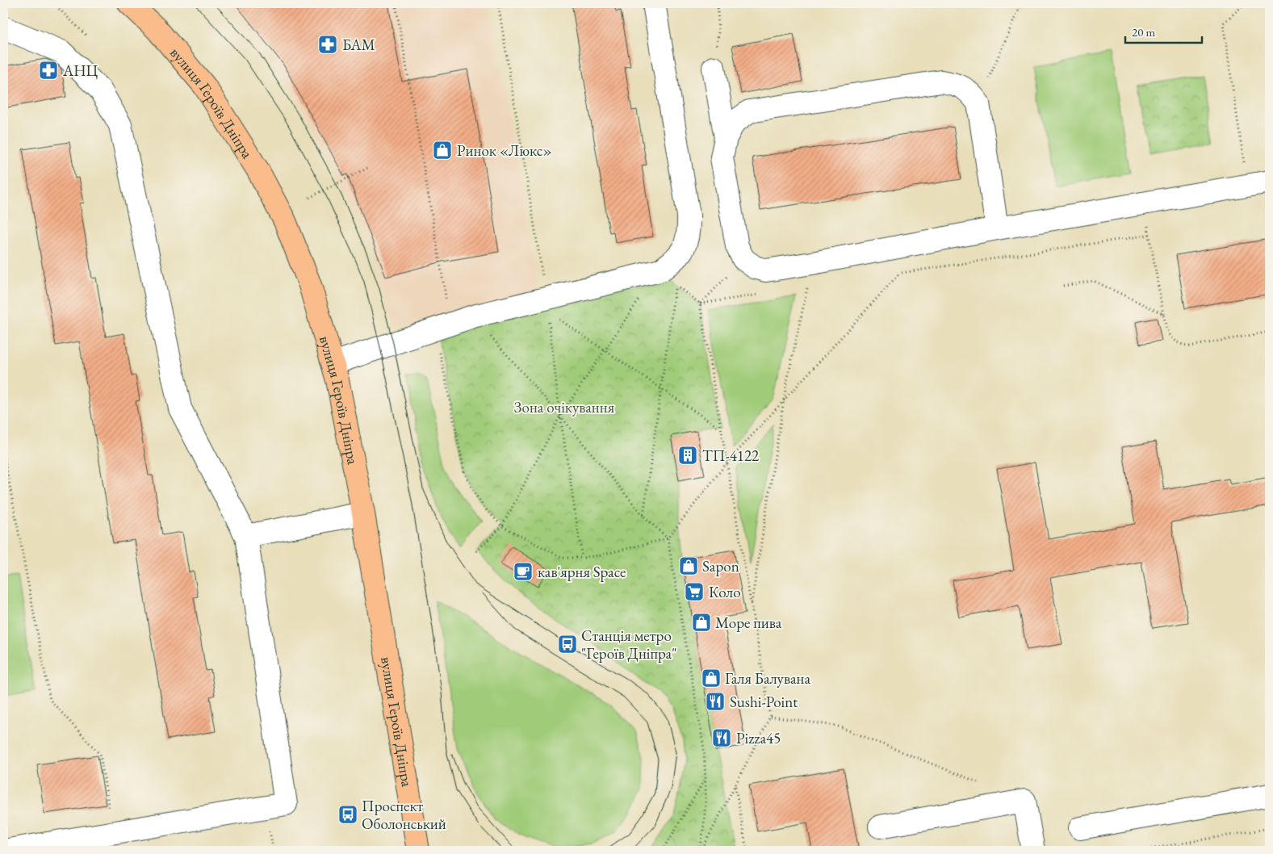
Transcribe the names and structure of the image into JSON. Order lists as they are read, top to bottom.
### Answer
{
  "streets": {
    "main road": ["вулиця Героїв Дніпра"]
  },
  "parks": ["Зона очікування"],
  "places": {
    "pharmacy": ["БАМ", "АНЦ"],
    "shop": [
      "Ринок «Люкс»",
      "Sapon",
      "Море пива",
      "Галя Балувана"
    ],
    "building": ["ТП-4122"],
    "cafe": ["кав'ярня Space"],
    "supermarket": ["Коло"],
    "bus stop": ["Станція метро \"Героїв Дніпра\"", "Проспект Оболонський"],
    "restaurant": ["Sushi-Point", "Pizza45"]
  },
  "scale_bar": "20 m"
}
